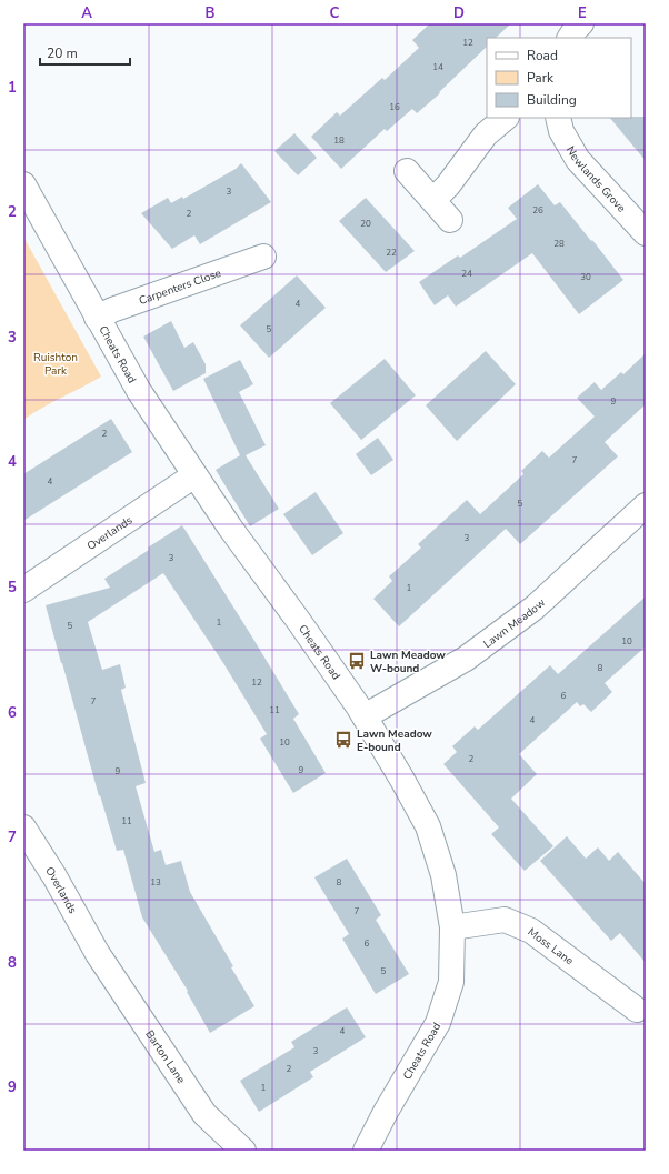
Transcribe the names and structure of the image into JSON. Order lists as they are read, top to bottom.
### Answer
{
  "streets": {
    "street": [
      "Newlands Grove",
      "Carpenters Close",
      "Cheats Road",
      "Overlands",
      "Lawn Meadow",
      "Moss Lane",
      "Barton Lane"
    ]
  },
  "crossings": [
    ["Carpenters Close", "Cheats Road"],
    ["Cheats Road", "Overlands"],
    ["Cheats Road", "Lawn Meadow"],
    ["Cheats Road", "Moss Lane"],
    ["Overlands", "Barton Lane"]
  ],
  "parks": ["Ruishton Park"],
  "places": {
    "bus stop": ["Lawn Meadow W-bound", "Lawn Meadow E-bound"]
  },
  "house_numbers": [
    "12",
    "14",
    "16",
    "18",
    "3",
    "26",
    "2",
    "20",
    "28",
    "22",
    "24",
    "30",
    "4",
    "5",
    "9",
    "2",
    "7",
    "4",
    "5",
    "3",
    "3",
    "1",
    "1",
    "5",
    "10",
    "8",
    "12",
    "6",
    "7",
    "11",
    "4",
    "10",
    "2",
    "9",
    "9",
    "11",
    "13",
    "8",
    "7",
    "6",
    "5",
    "4",
    "3",
    "2",
    "1"
  ],
  "legend": ["Road", "Park", "Building"],
  "scale_bar": "20 m",
  "grid": {
    "columns": [
      "A",
      "B",
      "C",
      "D",
      "E"
    ],
    "rows": [
      "1",
      "2",
      "3",
      "4",
      "5",
      "6",
      "7",
      "8",
      "9"
    ]
  }
}
